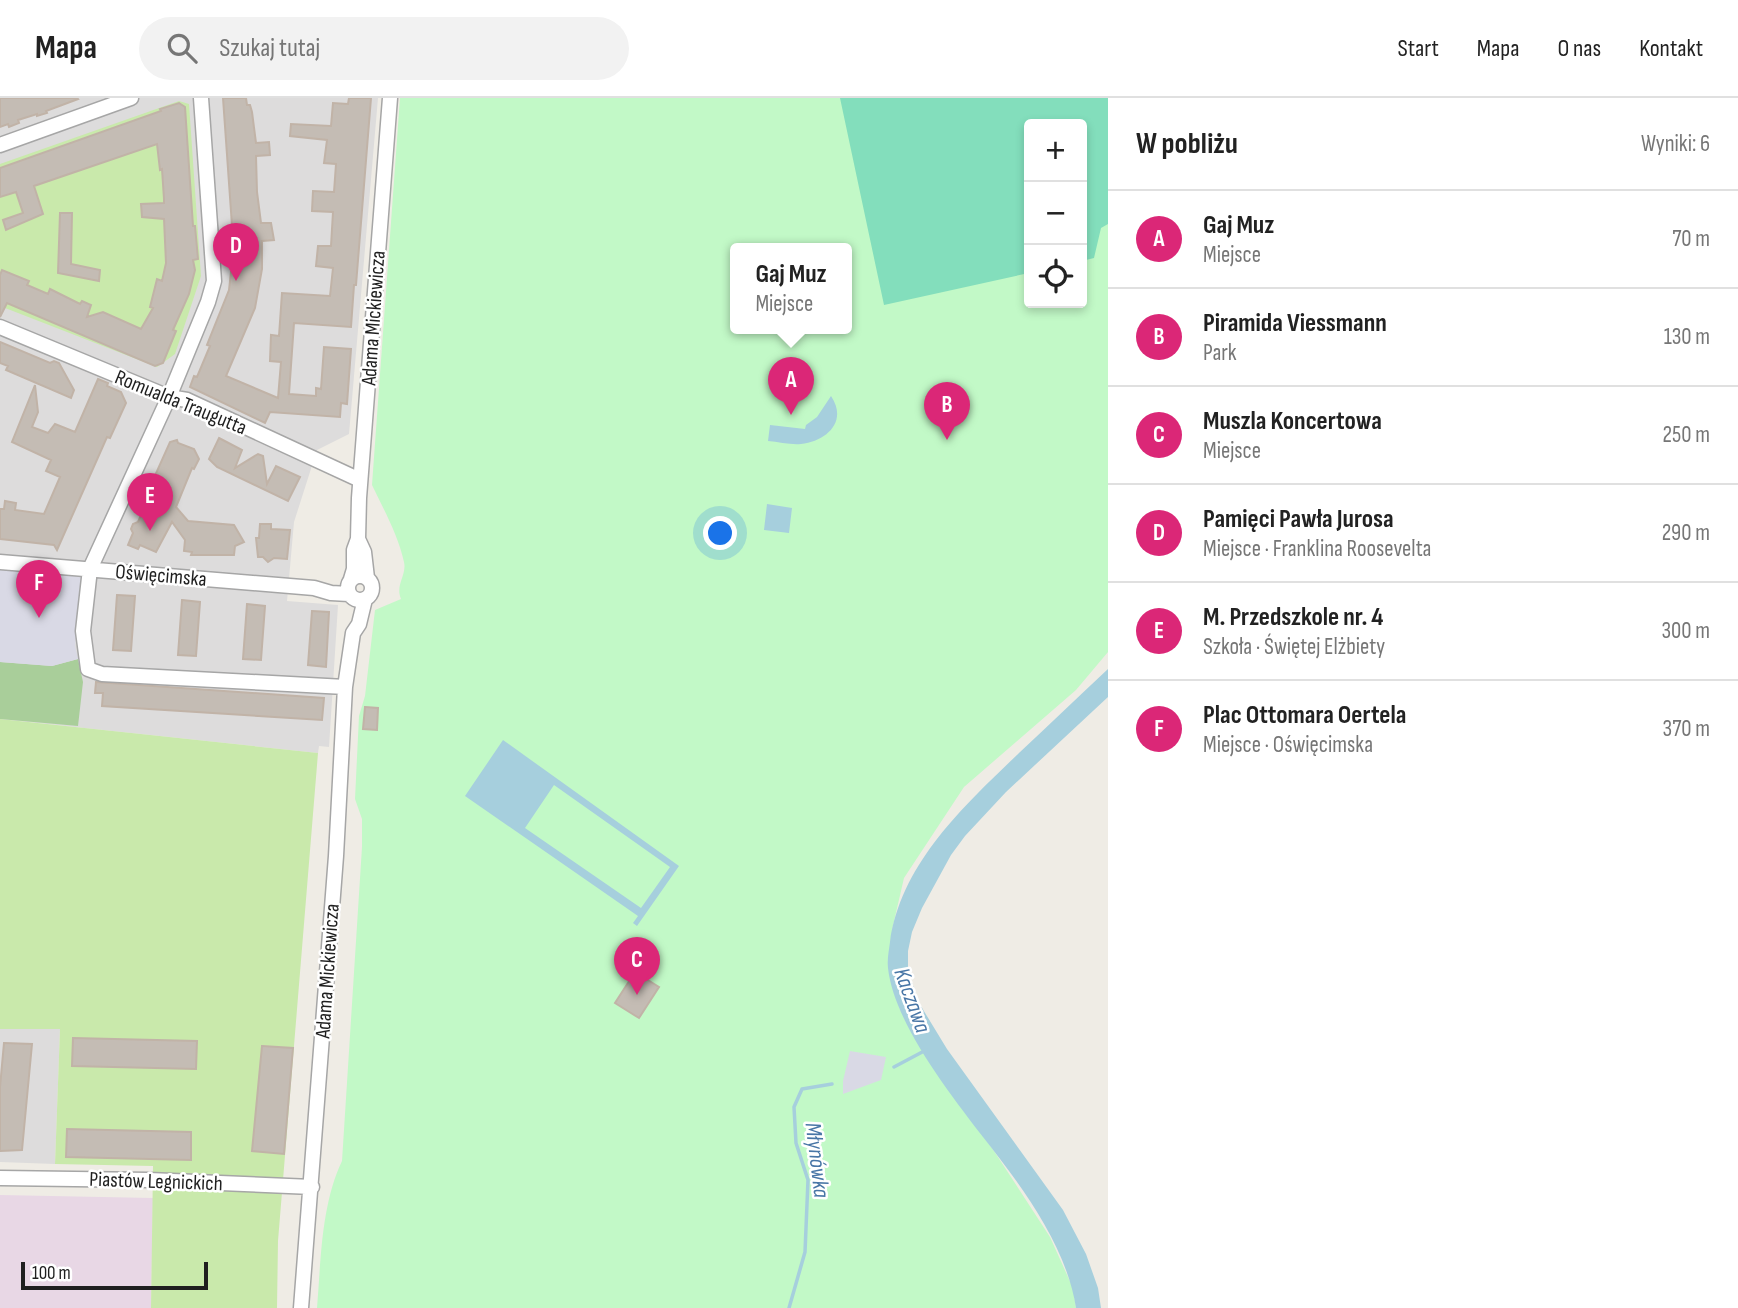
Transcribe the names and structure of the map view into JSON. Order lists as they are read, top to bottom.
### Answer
{
  "streets": {
    "street": [
      "Adama Mickiewicza",
      "Romualda Traugutta",
      "Oświęcimska",
      "Piastów Legnickich"
    ]
  },
  "crossings": [
    ["Adama Mickiewicza", "Romualda Traugutta"],
    ["Adama Mickiewicza", "Oświęcimska"],
    ["Adama Mickiewicza", "Piastów Legnickich"]
  ],
  "water": ["Kaczawa", "Młynówka"],
  "scale_bar": "100 m",
  "page": {
    "header": "Mapa",
    "search": "Szukaj tutaj",
    "nav": [
      "Start",
      "Mapa",
      "O nas",
      "Kontakt"
    ],
    "heading": ["W pobliżu", "Wyniki: 6"],
    "map_buttons": ["+", "−"],
    "list": [
      {
        "mark": "A",
        "name": "Gaj Muz",
        "note": "Miejsce",
        "value": "70 m"
      },
      {
        "mark": "B",
        "name": "Piramida Viessmann",
        "note": "Park",
        "value": "130 m"
      },
      {
        "mark": "C",
        "name": "Muszla Koncertowa",
        "note": "Miejsce",
        "value": "250 m"
      },
      {
        "mark": "D",
        "name": "Pamięci Pawła Jurosa",
        "note": "Miejsce · Franklina Roosevelta",
        "value": "290 m"
      },
      {
        "mark": "E",
        "name": "M. Przedszkole nr. 4",
        "note": "Szkoła · Świętej Elżbiety",
        "value": "300 m"
      },
      {
        "mark": "F",
        "name": "Plac Ottomara Oertela",
        "note": "Miejsce · Oświęcimska",
        "value": "370 m"
      }
    ],
    "pins": [
      "D",
      "A",
      "B",
      "E",
      "F",
      "C"
    ],
    "popup": ["Gaj Muz", "Miejsce"],
    "scale": "100 m"
  }
}
